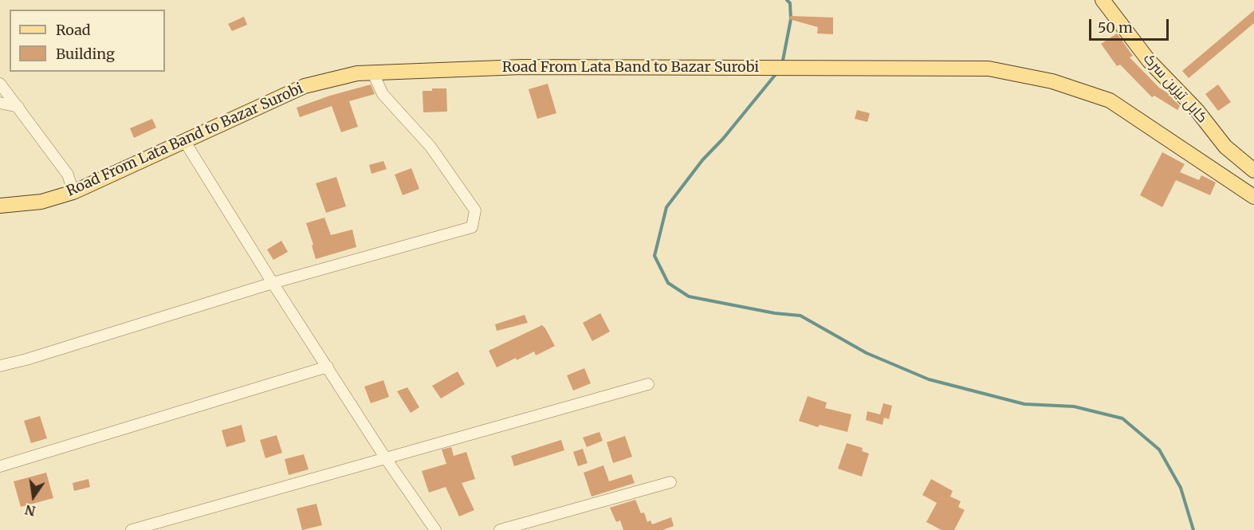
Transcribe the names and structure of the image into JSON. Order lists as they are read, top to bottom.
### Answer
{
  "streets": {
    "main road": ["Road From Lata Band to Bazar Surobi", "کابل تیزین سرک"]
  },
  "legend": ["Road", "Building"],
  "scale_bar": "50 m",
  "north": "bottom"
}
